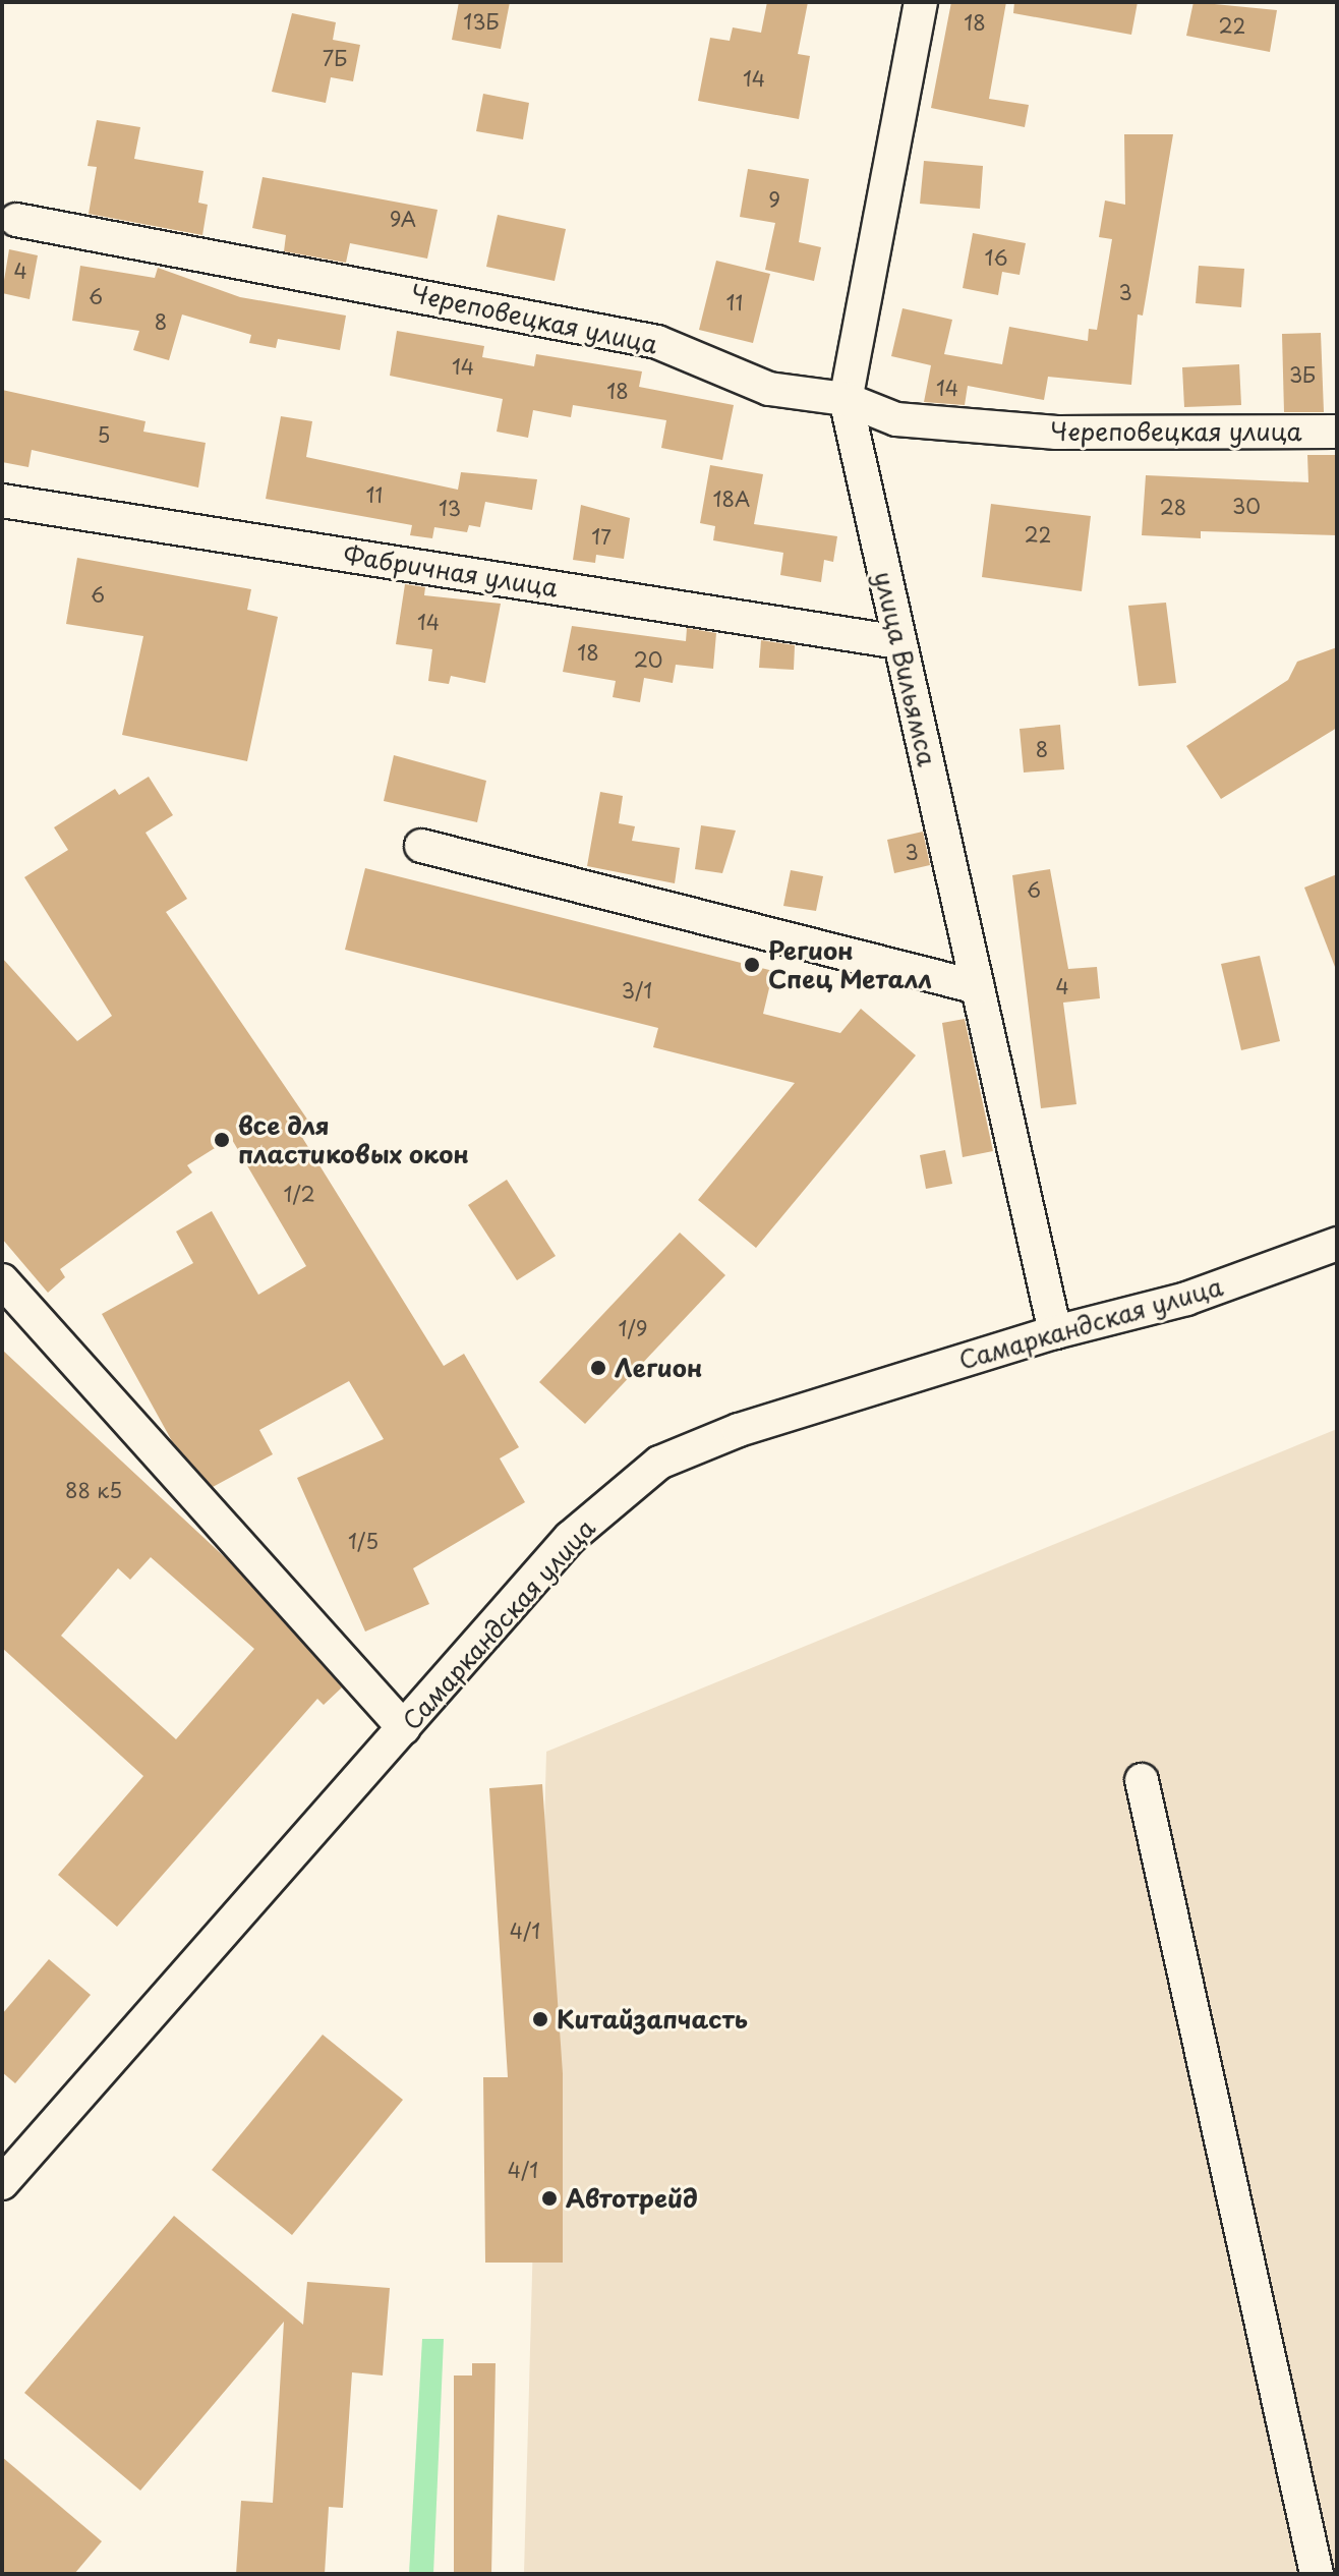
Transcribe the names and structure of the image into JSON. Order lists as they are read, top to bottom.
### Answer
{
  "streets": {
    "street": [
      "Череповецкая улица",
      "Фабричная улица",
      "улица Вильямса",
      "Самаркандская улица"
    ]
  },
  "crossings": [
    ["Череповецкая улица", "улица Вильямса"],
    ["Фабричная улица", "улица Вильямса"],
    ["улица Вильямса", "Самаркандская улица"]
  ],
  "places": [
    "Регион Спец Металл",
    "все для пластиковых окон",
    "Легион",
    "Китайзапчасть",
    "Автотрейд"
  ],
  "house_numbers": [
    "13Б",
    "18",
    "22",
    "7Б",
    "14",
    "9",
    "9А",
    "16",
    "4",
    "3",
    "6",
    "11",
    "8",
    "14",
    "3Б",
    "14",
    "18",
    "5",
    "11",
    "18А",
    "30",
    "28",
    "13",
    "22",
    "17",
    "6",
    "14",
    "18",
    "20",
    "8",
    "3",
    "6",
    "4",
    "3/1",
    "1/2",
    "1/9",
    "88 к5",
    "1/5",
    "4/1",
    "4/1"
  ]
}
